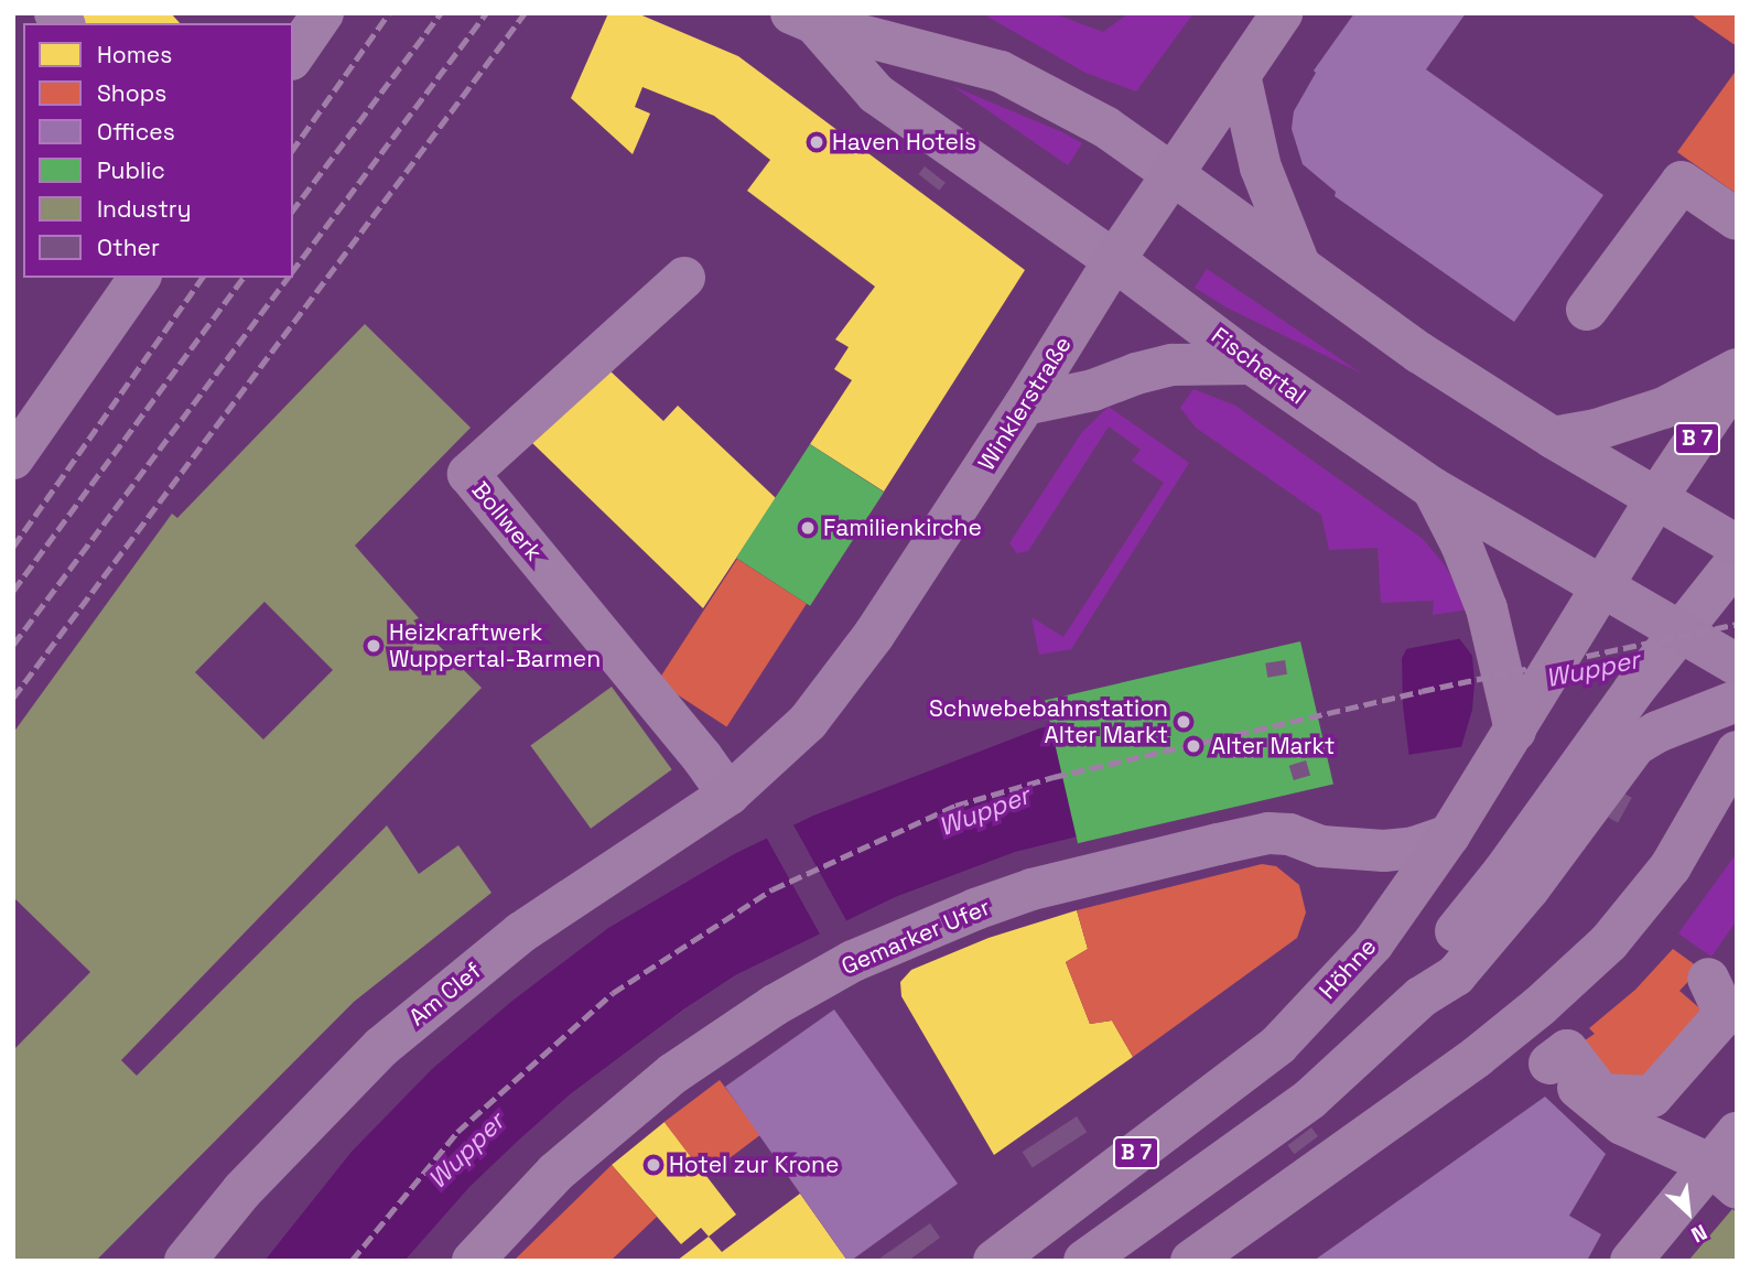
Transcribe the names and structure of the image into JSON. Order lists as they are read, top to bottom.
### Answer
{
  "streets": {
    "main road": [
      "Fischertal",
      "Winklerstraße",
      "B 7",
      "Höhne",
      "Am Clef"
    ],
    "street": ["Bollwerk", "Gemarker Ufer"]
  },
  "crossings": [
    ["Fischertal", "Winklerstraße"],
    ["Fischertal", "B 7"],
    ["Fischertal", "Höhne"],
    ["Winklerstraße", "Bollwerk"],
    ["Winklerstraße", "Am Clef"],
    ["B 7", "Höhne"],
    ["Bollwerk", "Am Clef"],
    ["Gemarker Ufer", "Höhne"]
  ],
  "water": ["Wupper"],
  "places": [
    "Haven Hotels",
    "Familienkirche",
    "Heizkraftwerk Wuppertal-Barmen",
    "Schwebebahnstation Alter Markt",
    "Alter Markt",
    "Hotel zur Krone"
  ],
  "legend": [
    "Homes",
    "Shops",
    "Offices",
    "Public",
    "Industry",
    "Other"
  ],
  "north": "bottom right"
}
